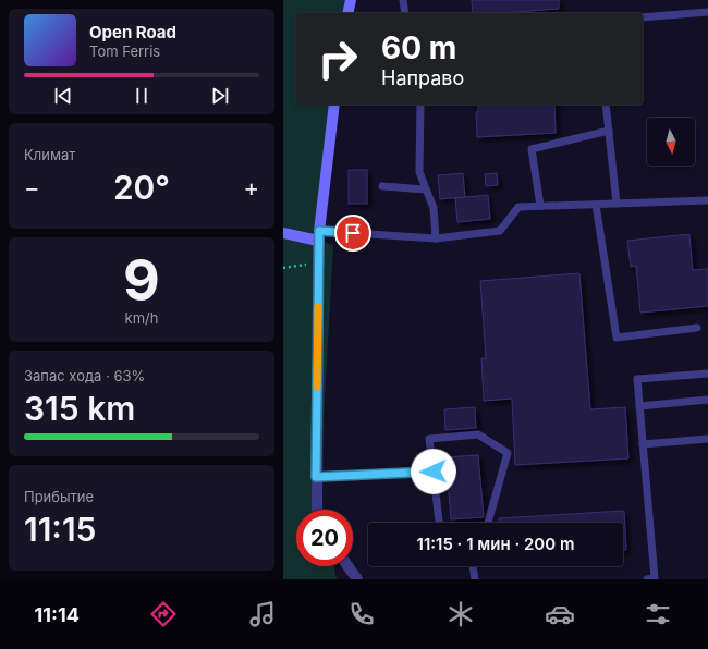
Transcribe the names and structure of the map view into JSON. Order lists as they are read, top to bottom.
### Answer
{
  "north": "bottom",
  "page": {
    "turn": ["60 m", "Направо"],
    "song": ["Open Road", "Tom Ferris"],
    "tile": [
      "Климат",
      ["9", "km/h"],
      ["Запас хода · 63%", "315 km"],
      ["Прибытие", "11:15"]
    ],
    "heat": ["−", "20°", "+"],
    "limit": "20",
    "trip": "11:15 · 1 мин · 200 m",
    "tabs": "11:14"
  }
}
